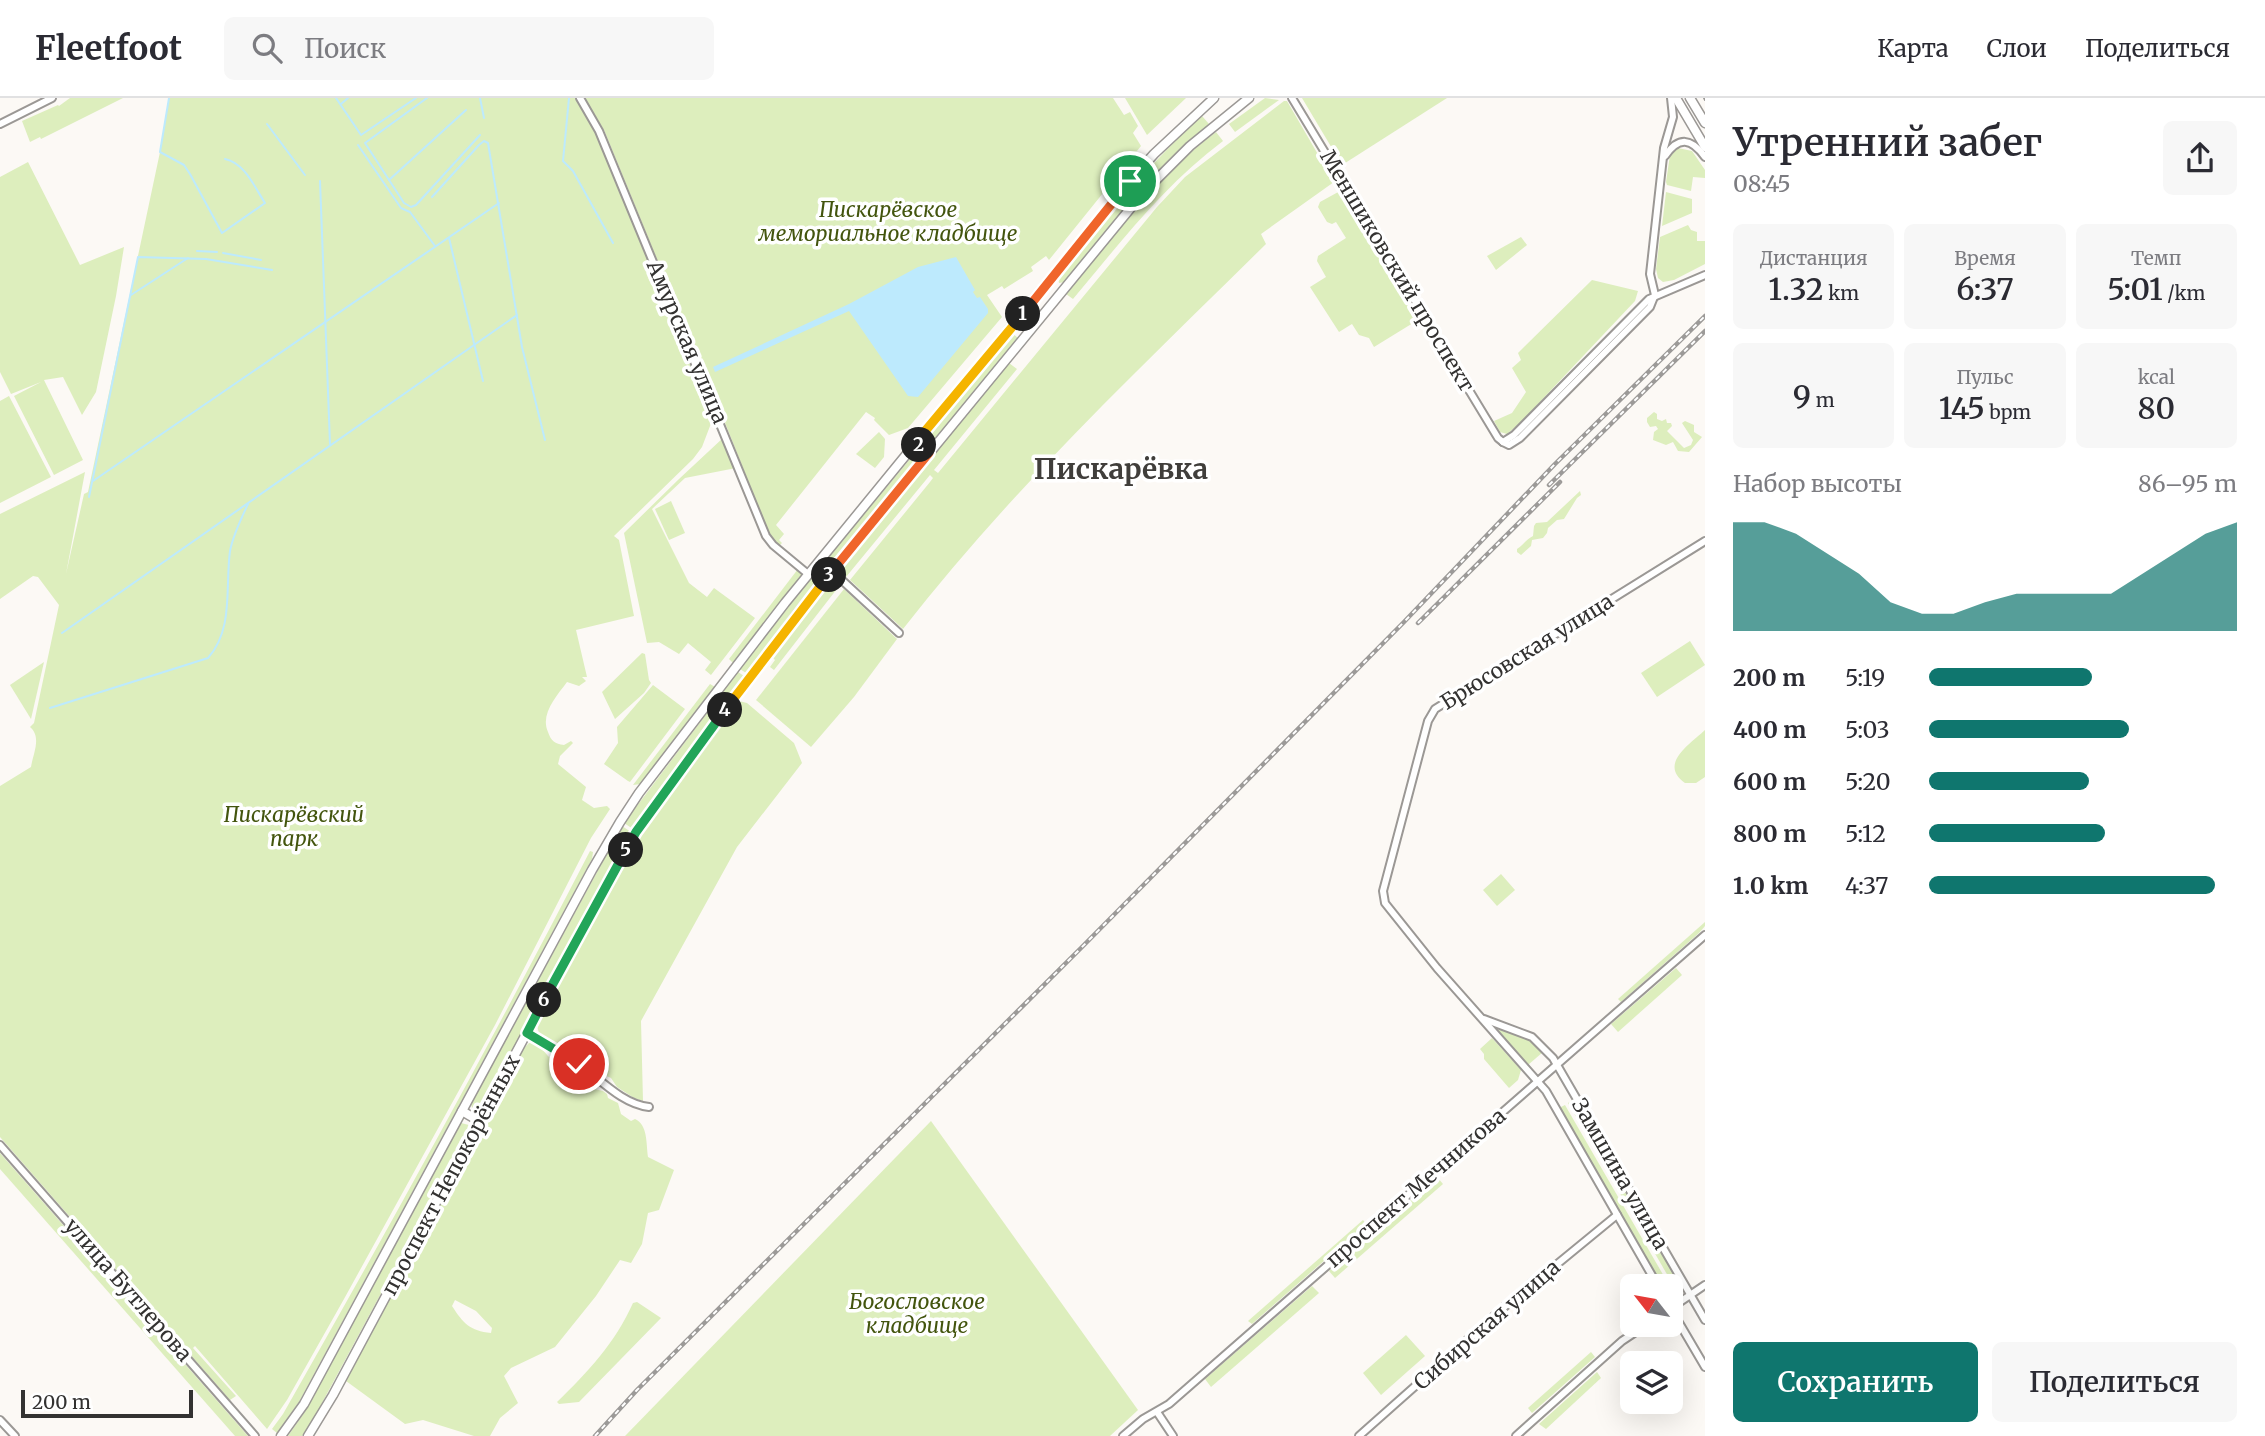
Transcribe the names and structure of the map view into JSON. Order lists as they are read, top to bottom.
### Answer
{
  "streets": {
    "main road": ["проспект Непокорённых"],
    "street": [
      "Меншиковский проспект",
      "Амурская улица",
      "Брюсовская улица",
      "Замшина улица",
      "проспект Мечникова",
      "улица Бутлерова",
      "Сибирская улица"
    ]
  },
  "crossings": [
    ["Амурская улица", "проспект Непокорённых"],
    ["Брюсовская улица", "Замшина улица"],
    ["Брюсовская улица", "проспект Мечникова"],
    ["Замшина улица", "проспект Мечникова"],
    ["Замшина улица", "Сибирская улица"]
  ],
  "districts": ["Пискарёвка"],
  "parks": ["Пискарёвское мемориальное кладбище", "Пискарёвский парк", "Богословское кладбище"],
  "scale_bar": "200 m",
  "north": "top left",
  "page": {
    "header": "Fleetfoot",
    "search": "Поиск",
    "nav": ["Карта", "Слои", "Поделиться"],
    "heading": ["Утренний забег", "08:45"],
    "stats": [
      ["Дистанция", "1.32 km"],
      ["Время", "6:37"],
      ["Темп", "5:01 /km"],
      ["9 m"],
      ["Пульс", "145 bpm"],
      ["kcal", "80"]
    ],
    "pins": [
      "1",
      "2",
      "3",
      "4",
      "5",
      "6"
    ],
    "chart": ["Набор высоты", "86–95 m"],
    "list": [
      {
        "name": "200 m",
        "note": "5:19"
      },
      {
        "name": "400 m",
        "note": "5:03"
      },
      {
        "name": "600 m",
        "note": "5:20"
      },
      {
        "name": "800 m",
        "note": "5:12"
      },
      {
        "name": "1.0 km",
        "note": "4:37"
      }
    ],
    "buttons": ["Сохранить", "Поделиться"],
    "scale": "200 m"
  }
}
